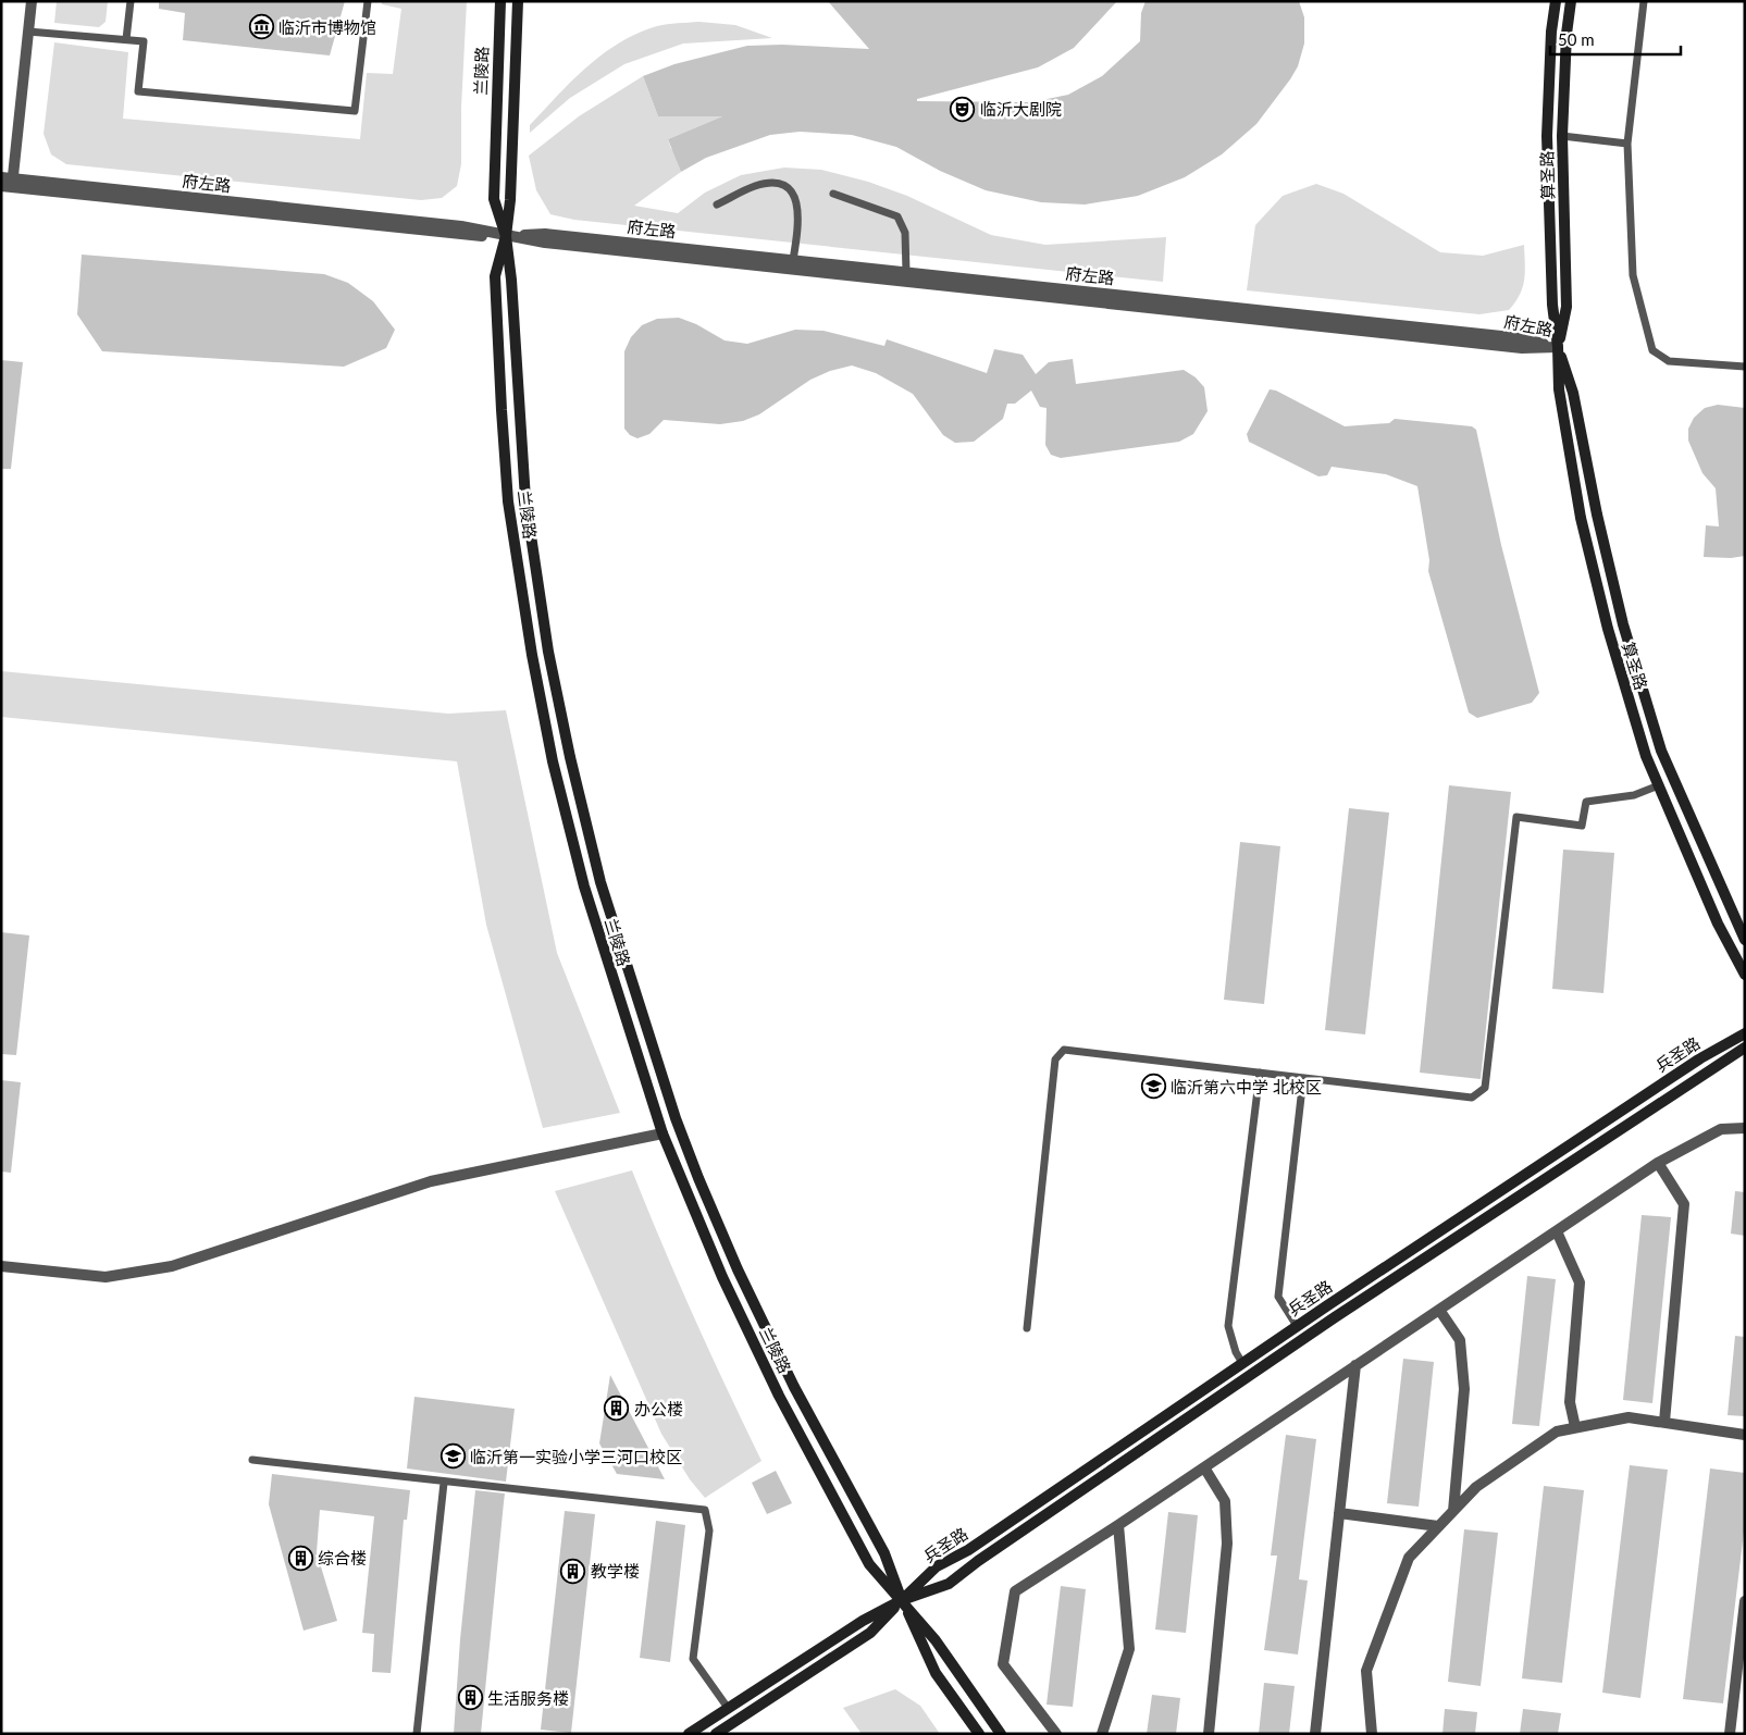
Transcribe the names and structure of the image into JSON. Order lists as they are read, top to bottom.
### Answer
{
  "streets": {
    "main road": ["兰陵路", "算圣路", "兵圣路"],
    "street": ["府左路"]
  },
  "crossings": [
    ["兰陵路", "府左路"],
    ["兰陵路", "兵圣路"],
    ["算圣路", "府左路"]
  ],
  "places": {
    "museum": ["临沂市博物馆"],
    "theatre": ["临沂大剧院"],
    "school or university": ["临沂第六中学 北校区", "临沂第一实验小学三河口校区"],
    "building": [
      "办公楼",
      "综合楼",
      "教学楼",
      "生活服务楼"
    ]
  },
  "scale_bar": "50 m"
}
